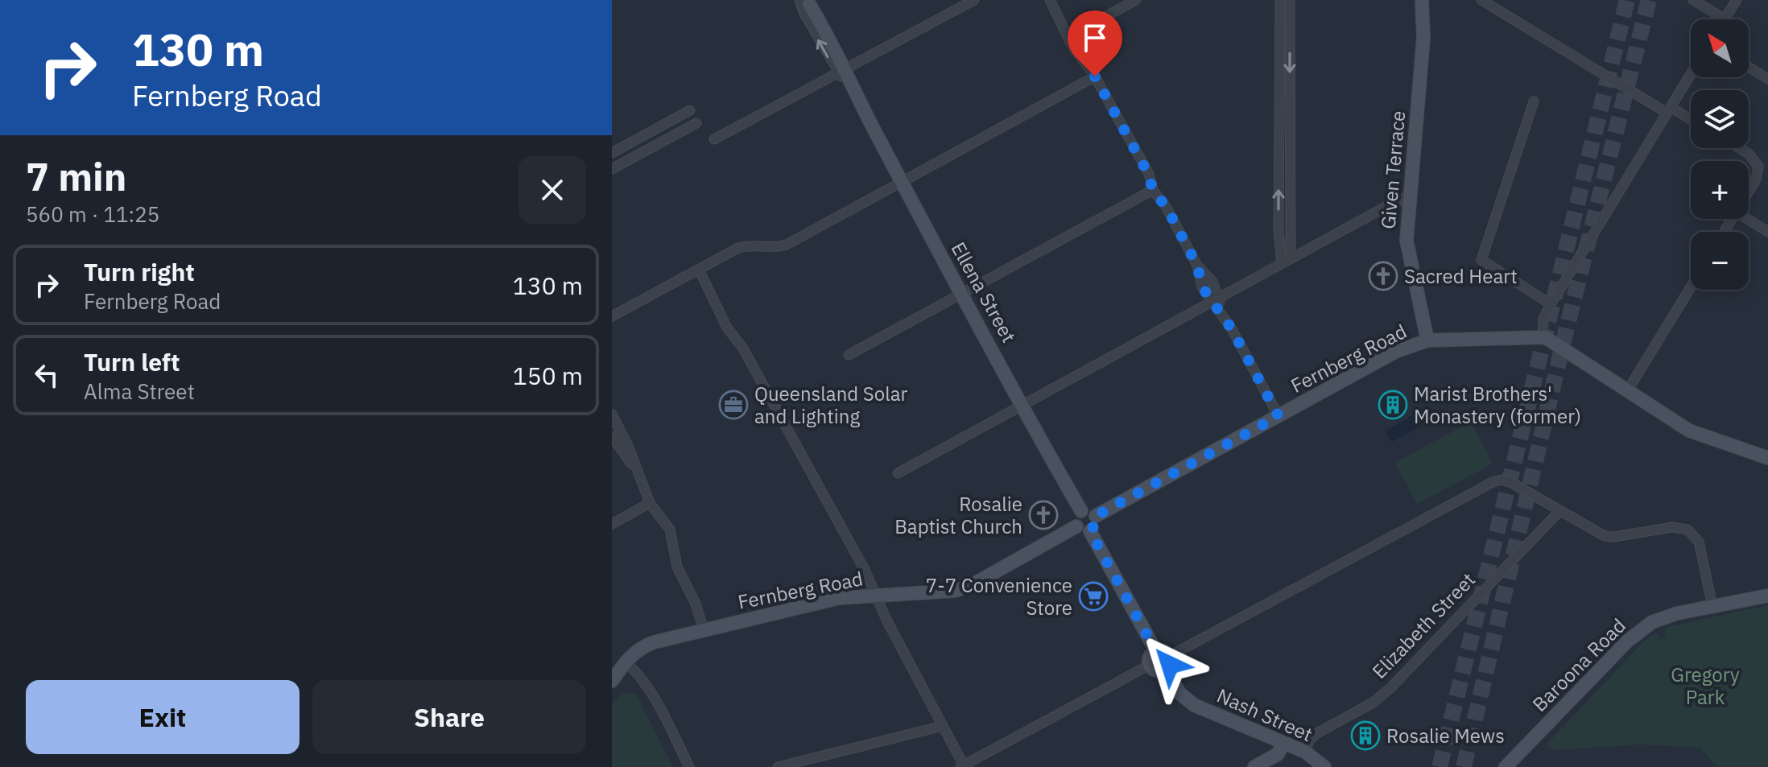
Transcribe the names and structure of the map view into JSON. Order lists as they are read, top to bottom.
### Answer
{
  "streets": {
    "street": [
      "Given Terrace",
      "Ellena Street",
      "Fernberg Road",
      "Elizabeth Street",
      "Baroona Road",
      "Nash Street"
    ]
  },
  "crossings": [
    ["Given Terrace", "Fernberg Road"],
    ["Ellena Street", "Fernberg Road"],
    ["Elizabeth Street", "Nash Street"]
  ],
  "parks": ["Gregory Park"],
  "places": {
    "church": ["Sacred Heart", "Rosalie Baptist Church"],
    "office": ["Queensland Solar and Lighting"],
    "building": ["Marist Brothers' Monastery (former)", "Rosalie Mews"],
    "supermarket": ["7-7 Convenience Store"]
  },
  "north": "top left",
  "page": {
    "turn": ["130 m", "Fernberg Road"],
    "map_buttons": ["+", "−"],
    "heading": ["7 min", "560 m · 11:25"],
    "list": [
      {
        "name": "Turn right",
        "note": "Fernberg Road",
        "value": "130 m"
      },
      {
        "name": "Turn left",
        "note": "Alma Street",
        "value": "150 m"
      }
    ],
    "buttons": ["Exit", "Share"]
  }
}
